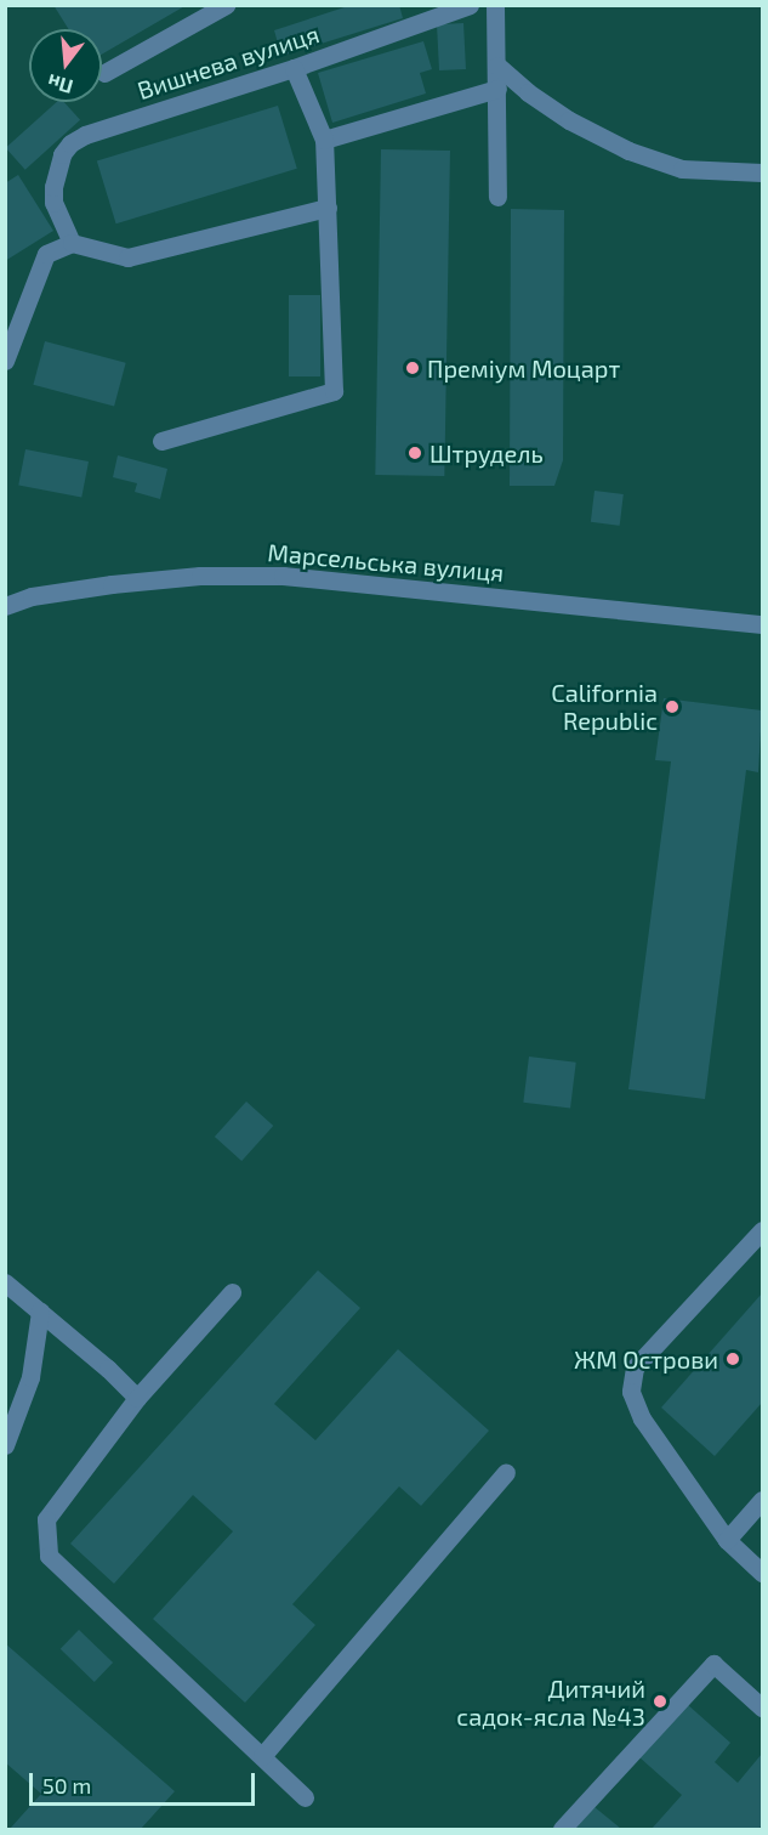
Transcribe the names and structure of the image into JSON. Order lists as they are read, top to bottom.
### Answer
{
  "streets": {
    "street": ["Вишнева вулиця", "Марсельська вулиця"]
  },
  "places": [
    "Преміум Моцарт",
    "Штрудель",
    "California Republic",
    "ЖМ Острови",
    "Дитячий садок-ясла №43"
  ],
  "scale_bar": "50 m",
  "north": "bottom"
}
